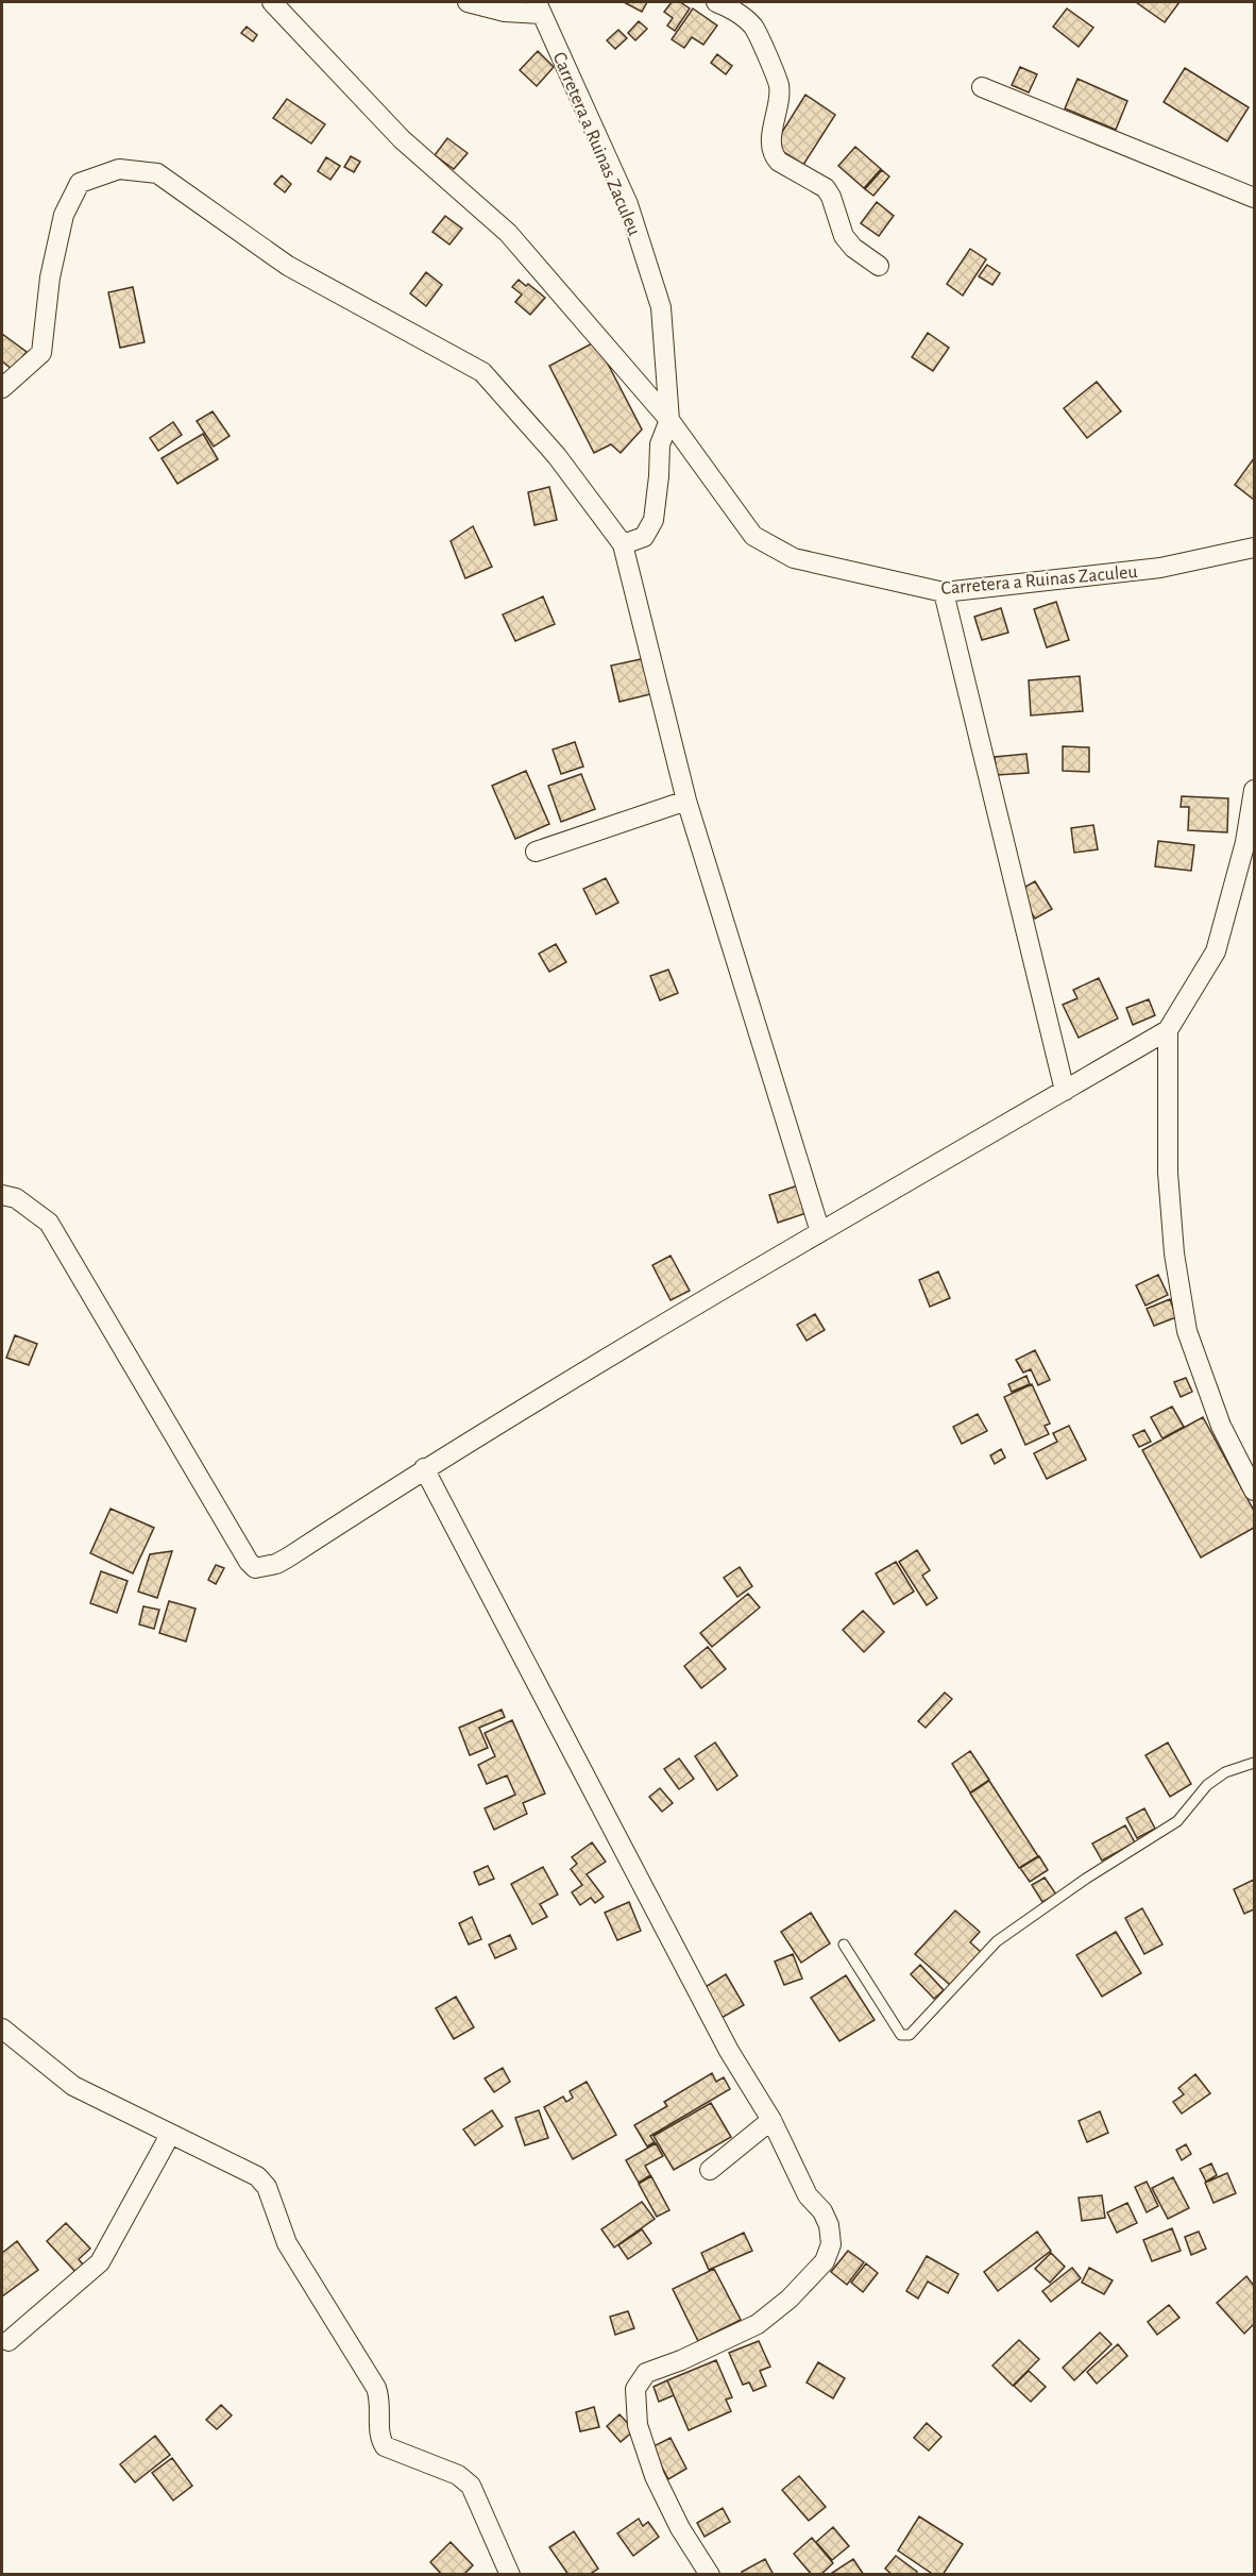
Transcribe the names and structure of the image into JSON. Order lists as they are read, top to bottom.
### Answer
{
  "streets": {
    "street": ["Carretera a Ruinas Zaculeu"]
  }
}
